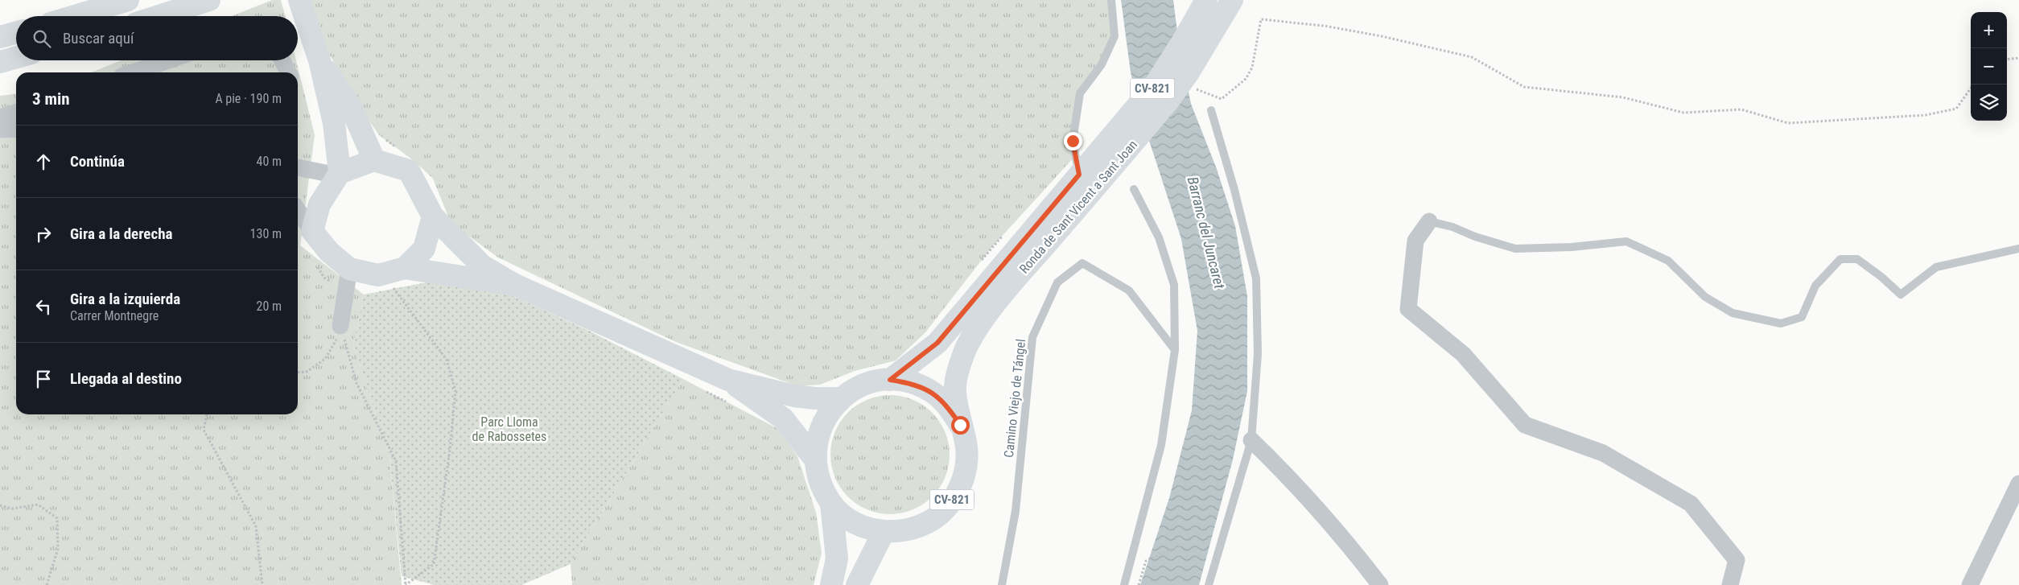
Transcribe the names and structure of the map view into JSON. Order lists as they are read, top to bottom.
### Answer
{
  "streets": {
    "main road": ["CV-821", "Ronda de Sant Vicent a Sant Joan"],
    "lane": ["Camino Viejo de Tángel"]
  },
  "crossings": [
    ["CV-821", "Ronda de Sant Vicent a Sant Joan"]
  ],
  "water": ["Barranc del Juncaret"],
  "parks": ["Parc Lloma de Rabossetes"],
  "page": {
    "map_buttons": ["+", "−"],
    "search": "Buscar aquí",
    "heading": ["3 min", "A pie · 190 m"],
    "list": [
      ["Continúa", "40 m"],
      ["Gira a la derecha", "130 m"],
      ["Gira a la izquierda", "Carrer Montnegre", "20 m"],
      "Llegada al destino"
    ]
  }
}
